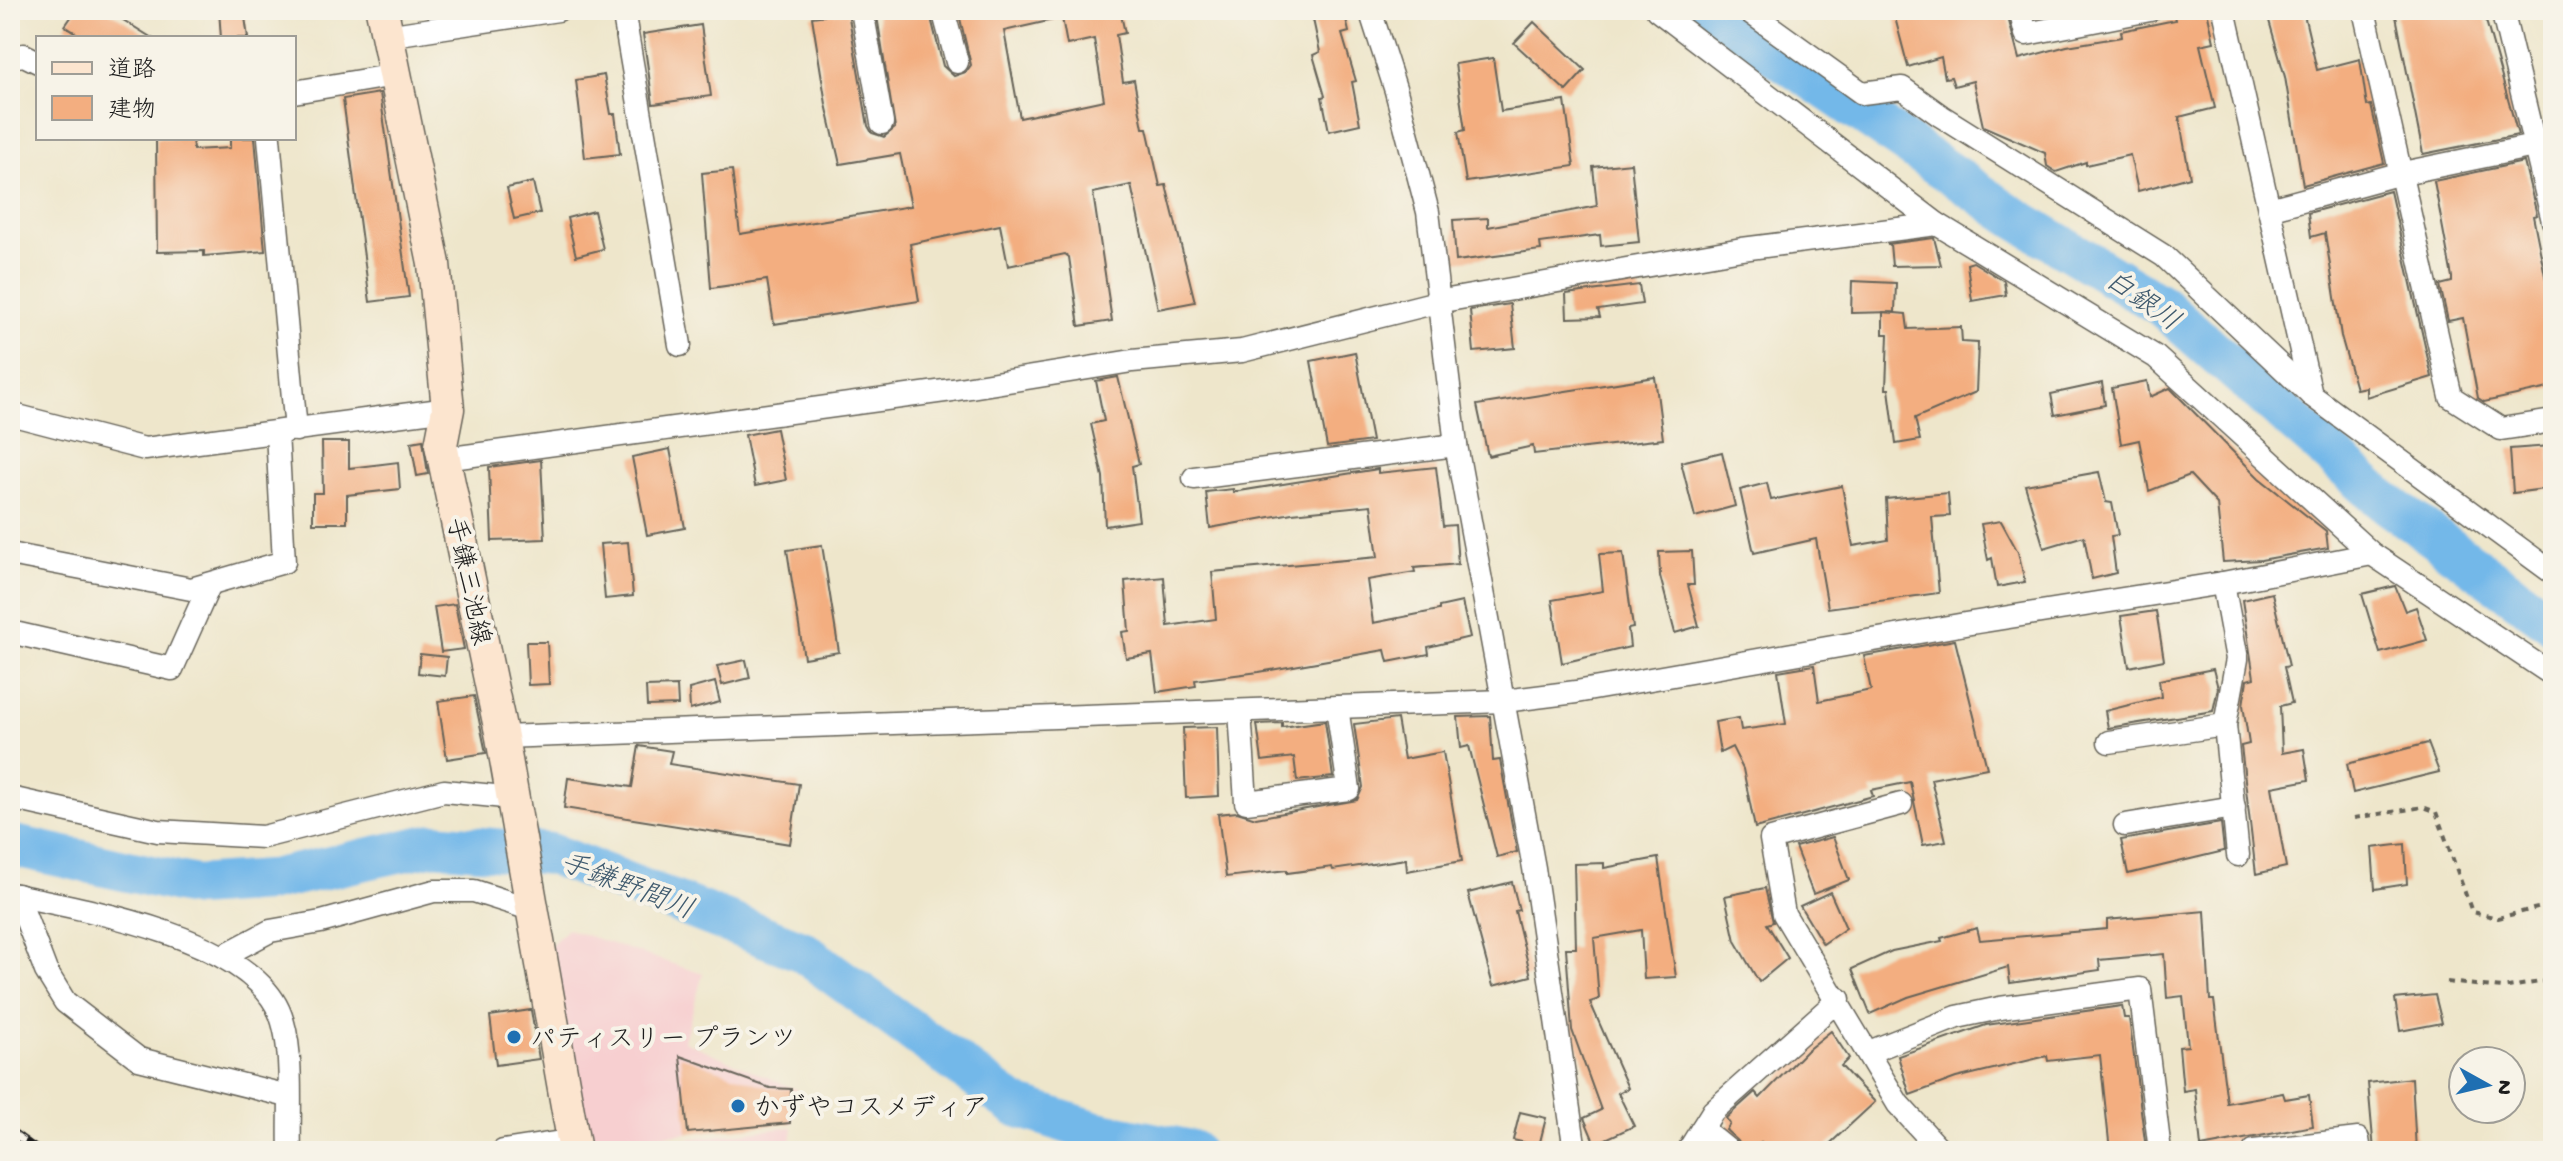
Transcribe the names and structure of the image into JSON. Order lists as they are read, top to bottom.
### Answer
{
  "streets": {
    "main road": ["手鎌三池線"]
  },
  "water": ["白銀川", "手鎌野間川"],
  "places": ["パティスリー プランツ", "かずやコスメディア"],
  "legend": ["道路", "建物"],
  "north": "right"
}
